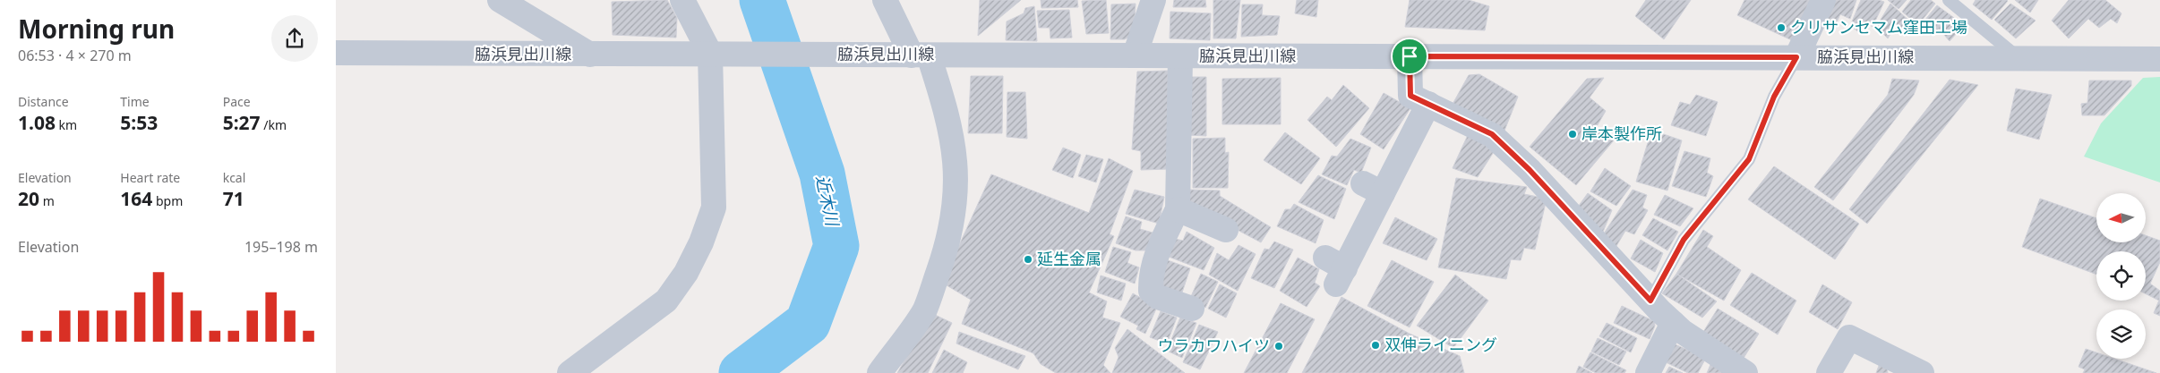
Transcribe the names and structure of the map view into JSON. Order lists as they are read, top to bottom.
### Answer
{
  "streets": {
    "street": ["脇浜見出川線"]
  },
  "water": ["近木川"],
  "places": [
    "クリサンセマム窪田工場",
    "岸本製作所",
    "延生金属",
    "双伸ライニング",
    "ウラカワハイツ"
  ],
  "north": "left",
  "page": {
    "heading": ["Morning run", "06:53 · 4 × 270 m"],
    "stats": [
      ["Distance", "1.08 km"],
      ["Time", "5:53"],
      ["Pace", "5:27 /km"],
      ["Elevation", "20 m"],
      ["Heart rate", "164 bpm"],
      ["kcal", "71"]
    ],
    "chart": ["Elevation", "195–198 m"]
  }
}
